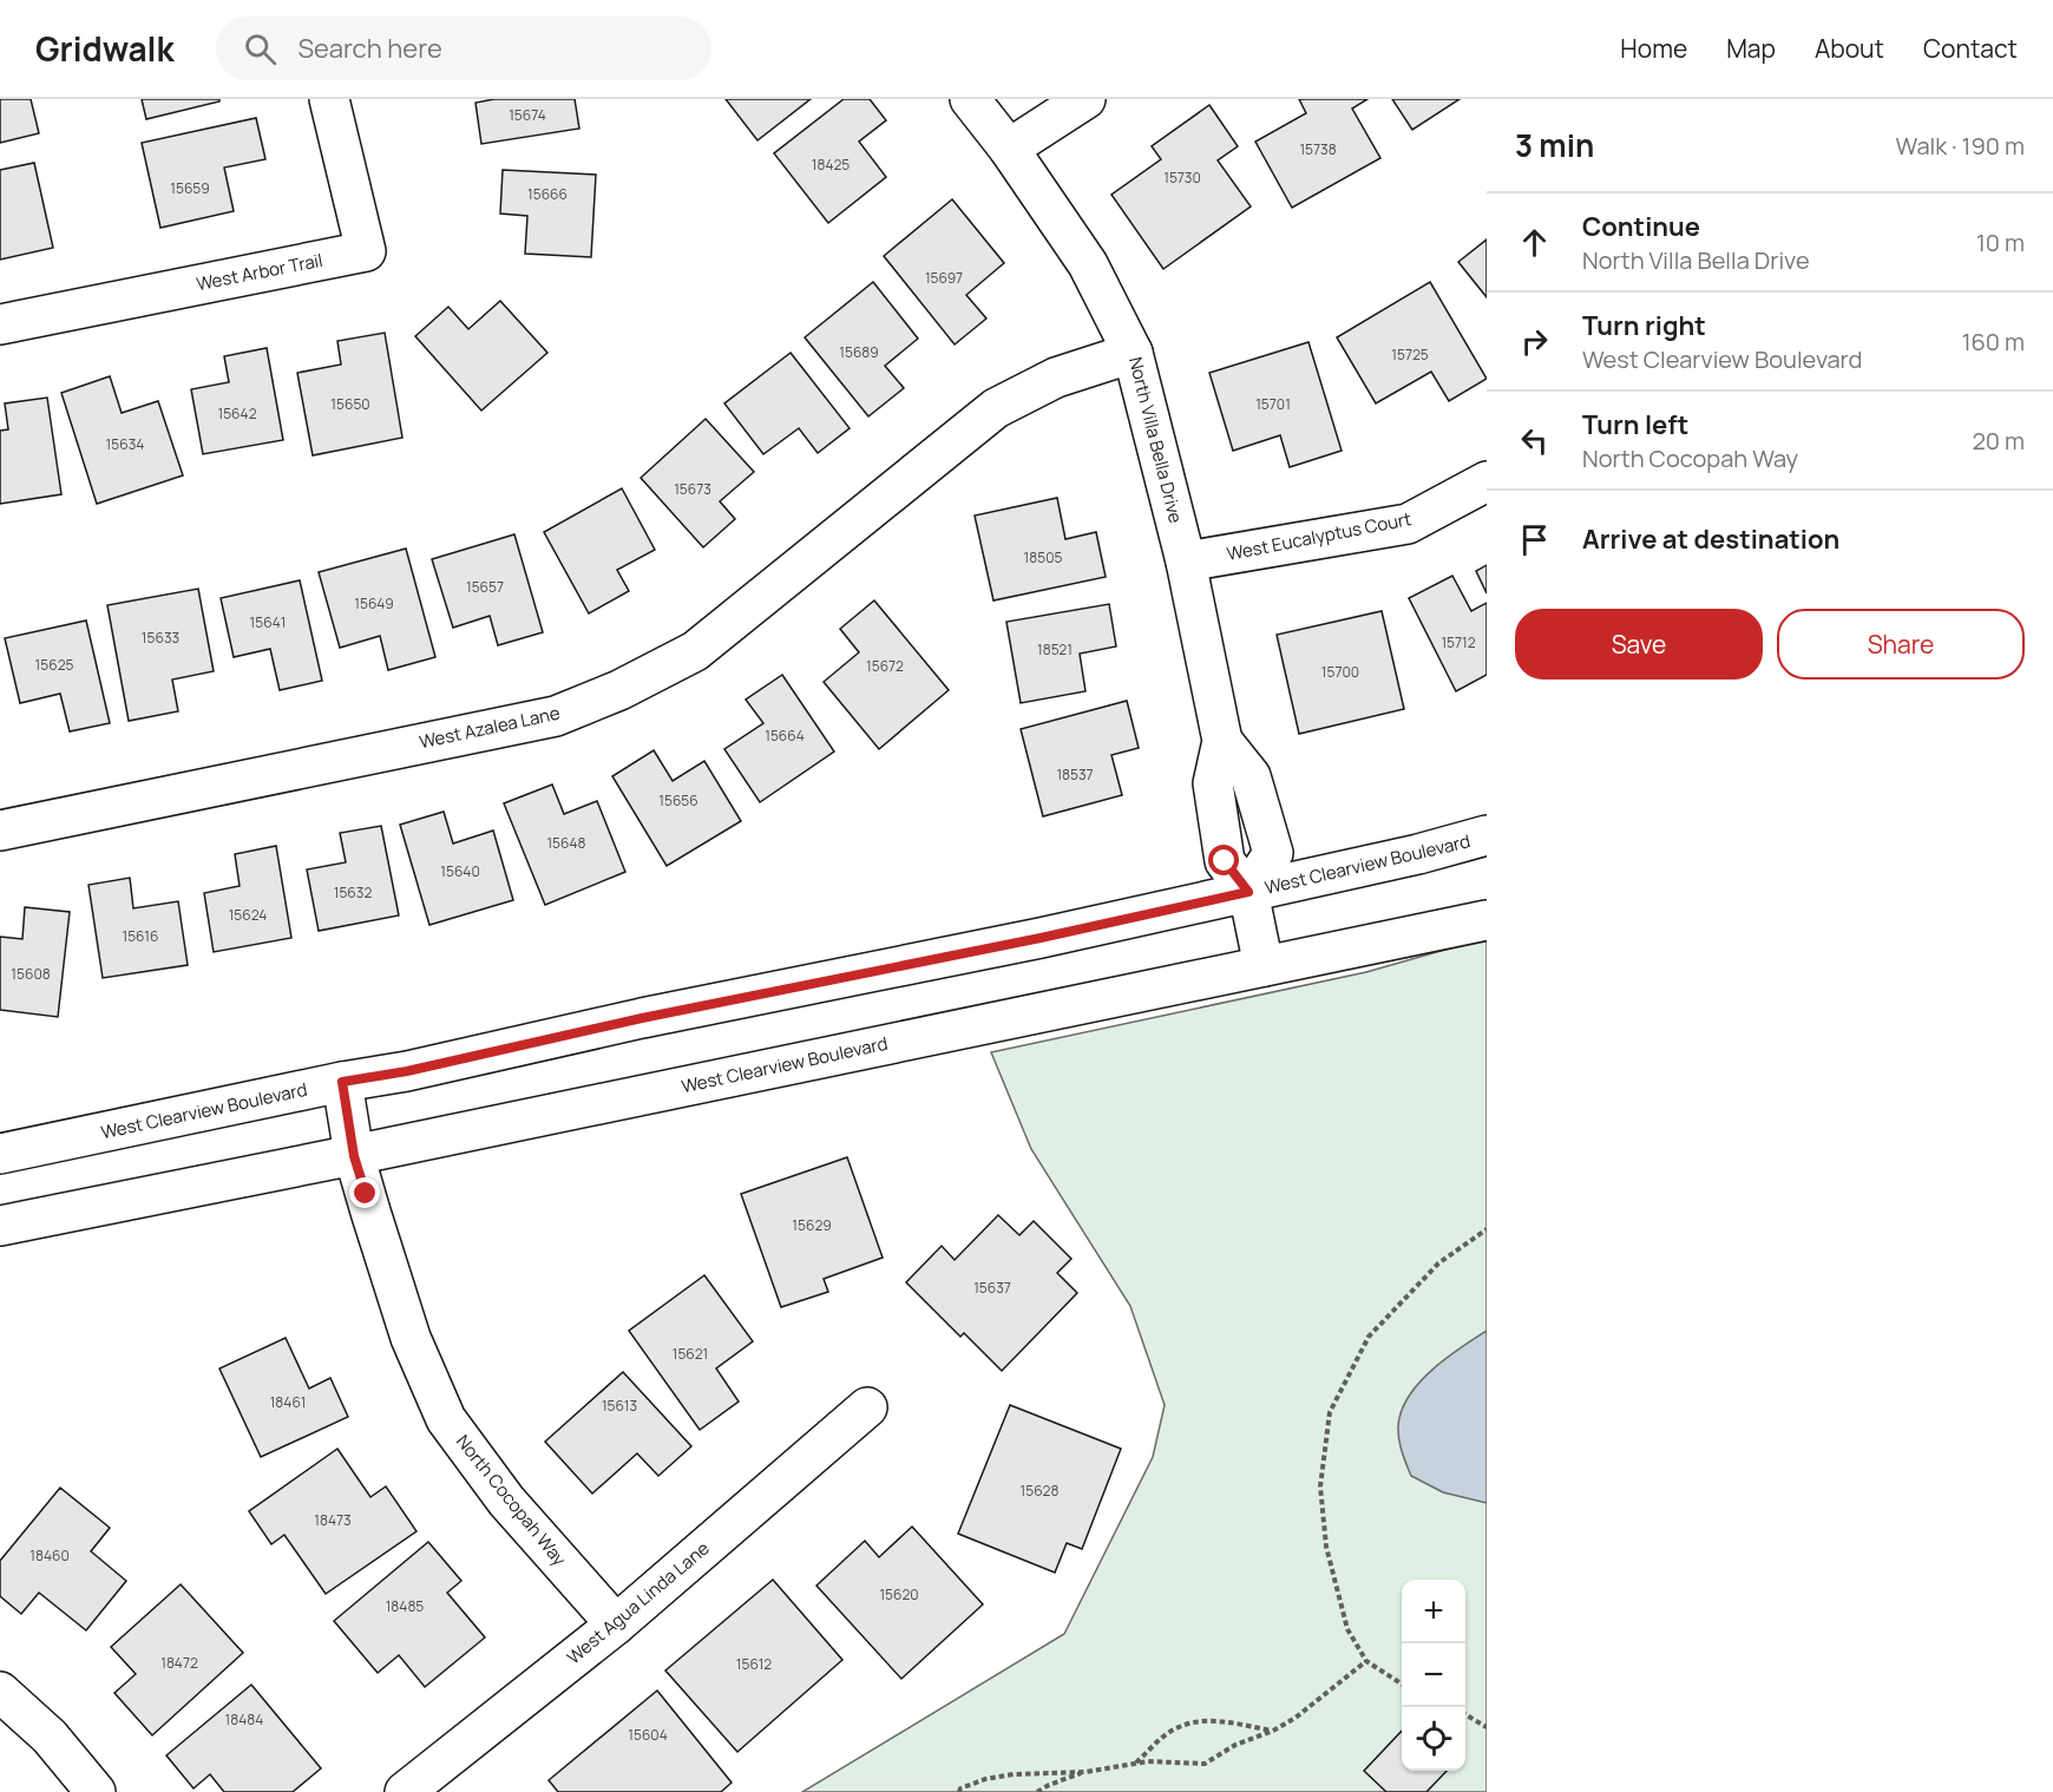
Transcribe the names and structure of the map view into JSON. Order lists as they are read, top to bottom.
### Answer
{
  "streets": {
    "street": [
      "West Arbor Trail",
      "North Villa Bella Drive",
      "West Eucalyptus Court",
      "West Azalea Lane",
      "West Clearview Boulevard",
      "North Cocopah Way",
      "West Agua Linda Lane"
    ]
  },
  "crossings": [
    ["North Villa Bella Drive", "West Eucalyptus Court"],
    ["North Villa Bella Drive", "West Azalea Lane"],
    ["North Villa Bella Drive", "West Clearview Boulevard"],
    ["West Clearview Boulevard", "North Cocopah Way"],
    ["North Cocopah Way", "West Agua Linda Lane"]
  ],
  "house_numbers": [
    "15674",
    "15738",
    "18425",
    "15730",
    "15659",
    "15666",
    "15697",
    "15689",
    "15725",
    "15650",
    "15701",
    "15642",
    "15634",
    "15673",
    "18505",
    "15657",
    "15649",
    "15641",
    "15633",
    "15712",
    "18521",
    "15625",
    "15672",
    "15700",
    "15664",
    "18537",
    "15656",
    "15648",
    "15640",
    "15632",
    "15624",
    "15616",
    "15608",
    "15629",
    "15637",
    "15621",
    "18461",
    "15613",
    "15628",
    "18473",
    "18460",
    "15620",
    "18485",
    "18472",
    "15612",
    "18484",
    "15604"
  ],
  "page": {
    "header": "Gridwalk",
    "search": "Search here",
    "nav": [
      "Home",
      "Map",
      "About",
      "Contact"
    ],
    "heading": ["3 min", "Walk · 190 m"],
    "list": [
      ["Continue", "North Villa Bella Drive", "10 m"],
      ["Turn right", "West Clearview Boulevard", "160 m"],
      ["Turn left", "North Cocopah Way", "20 m"],
      "Arrive at destination"
    ],
    "buttons": ["Save", "Share"],
    "map_buttons": ["+", "−"]
  }
}
